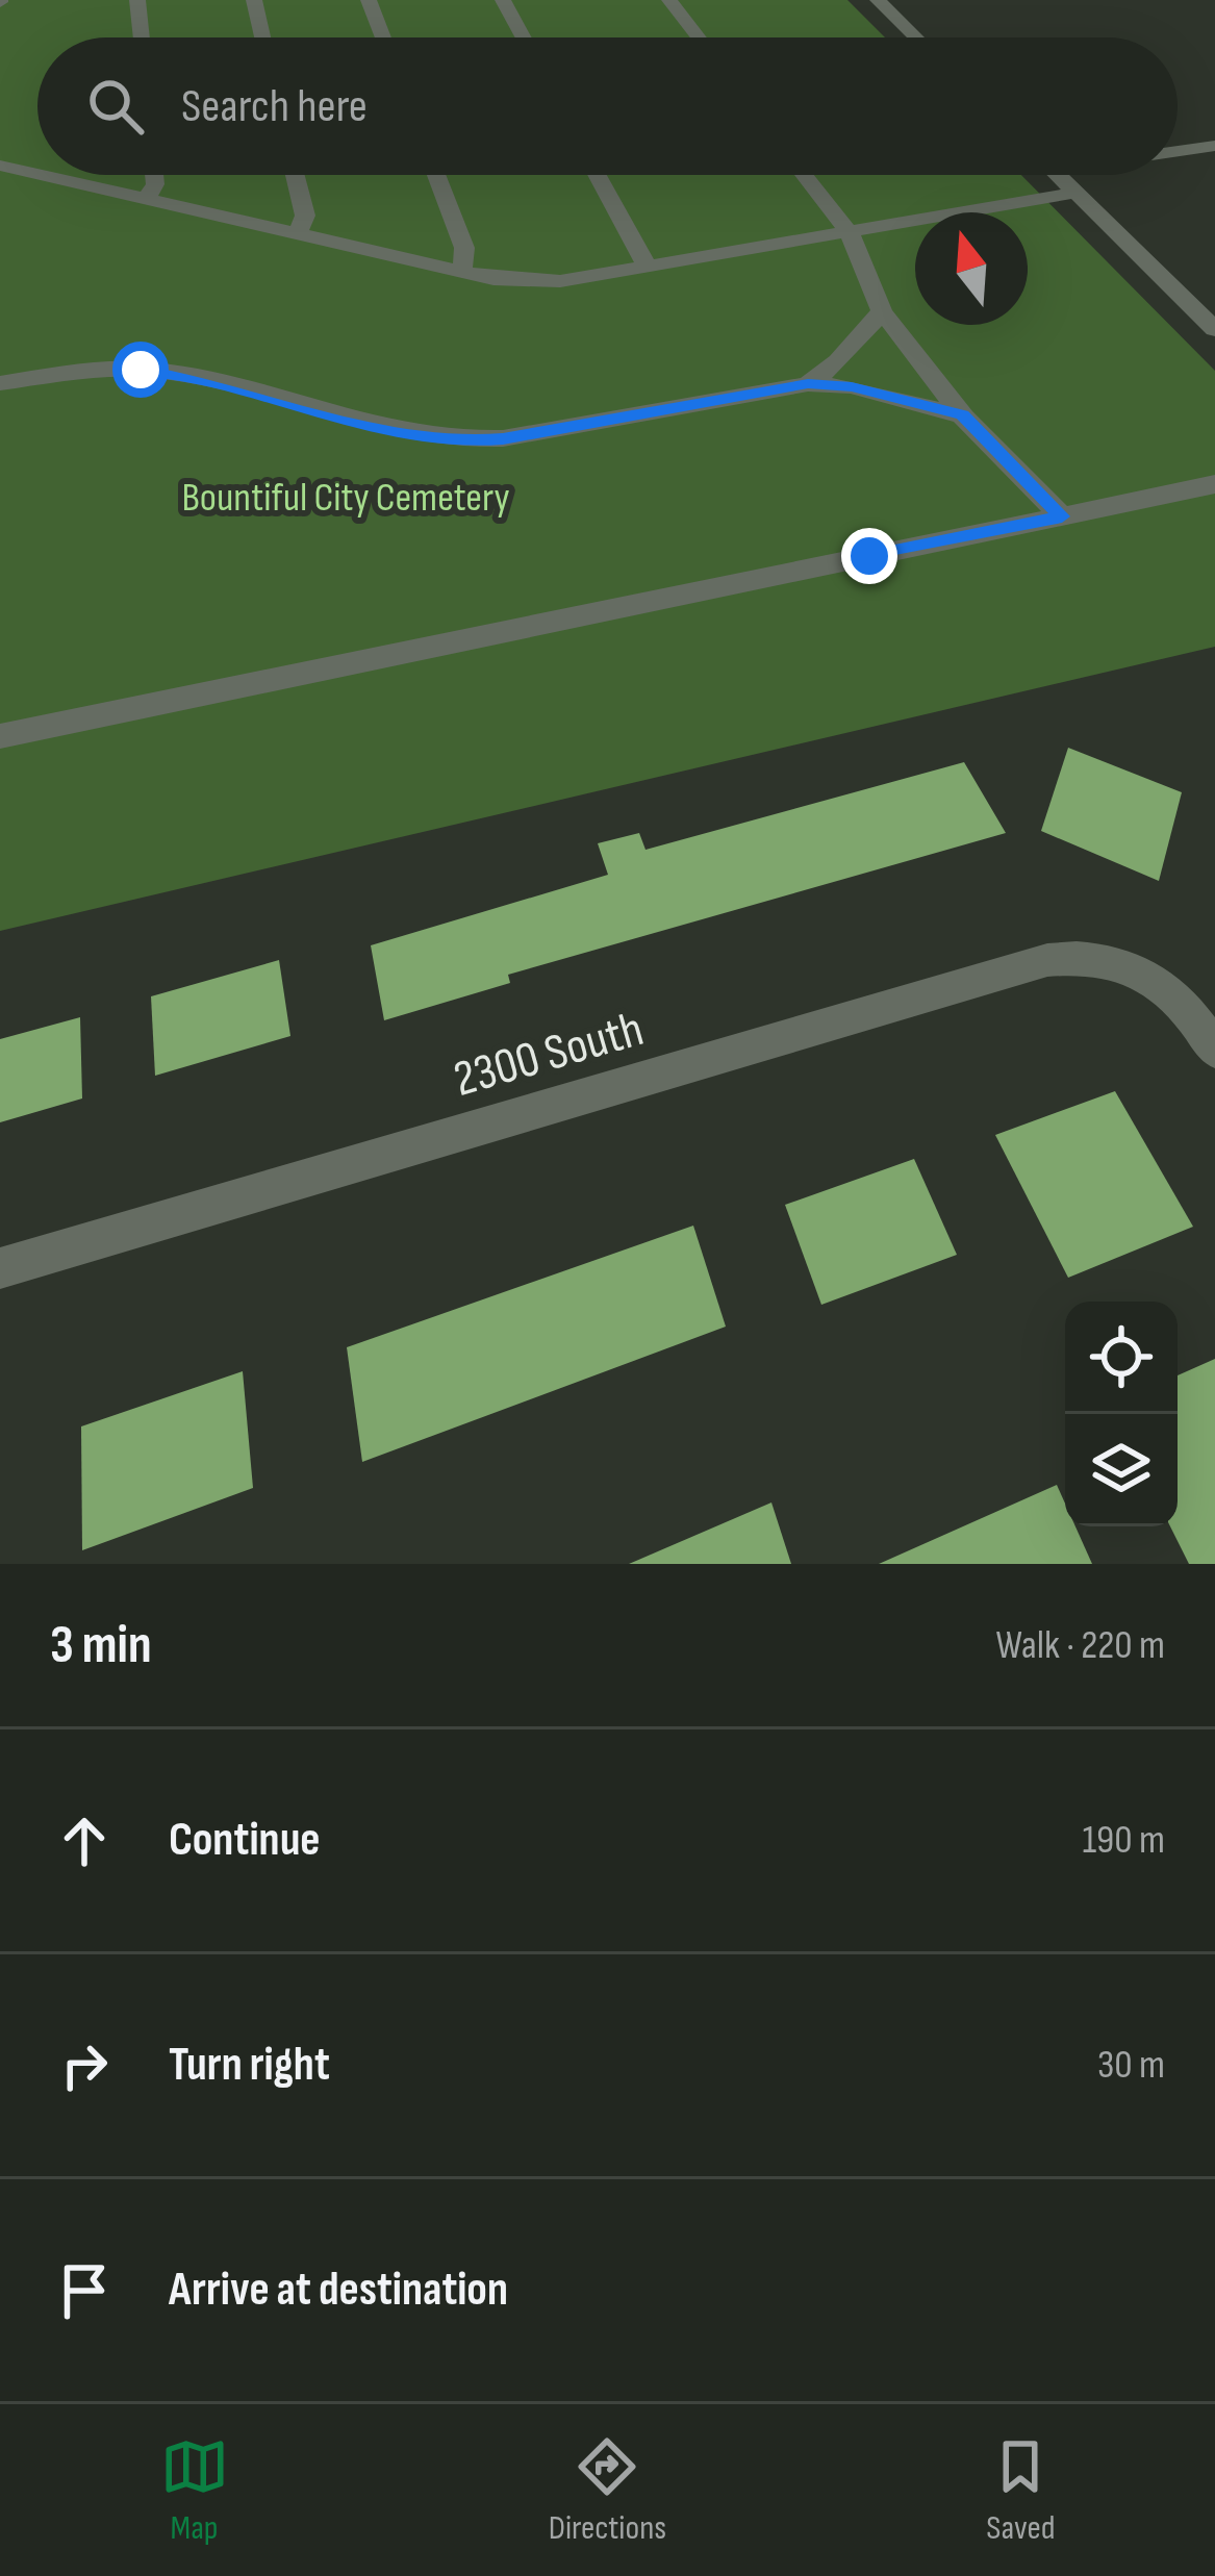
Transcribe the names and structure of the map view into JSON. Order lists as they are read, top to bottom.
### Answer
{
  "streets": {
    "street": ["2300 South"]
  },
  "parks": ["Bountiful City Cemetery"],
  "north": "top",
  "page": {
    "search": "Search here",
    "heading": ["3 min", "Walk · 220 m"],
    "list": [
      ["Continue", "190 m"],
      ["Turn right", "30 m"],
      "Arrive at destination"
    ],
    "nav": ["Map", "Directions", "Saved"]
  }
}
